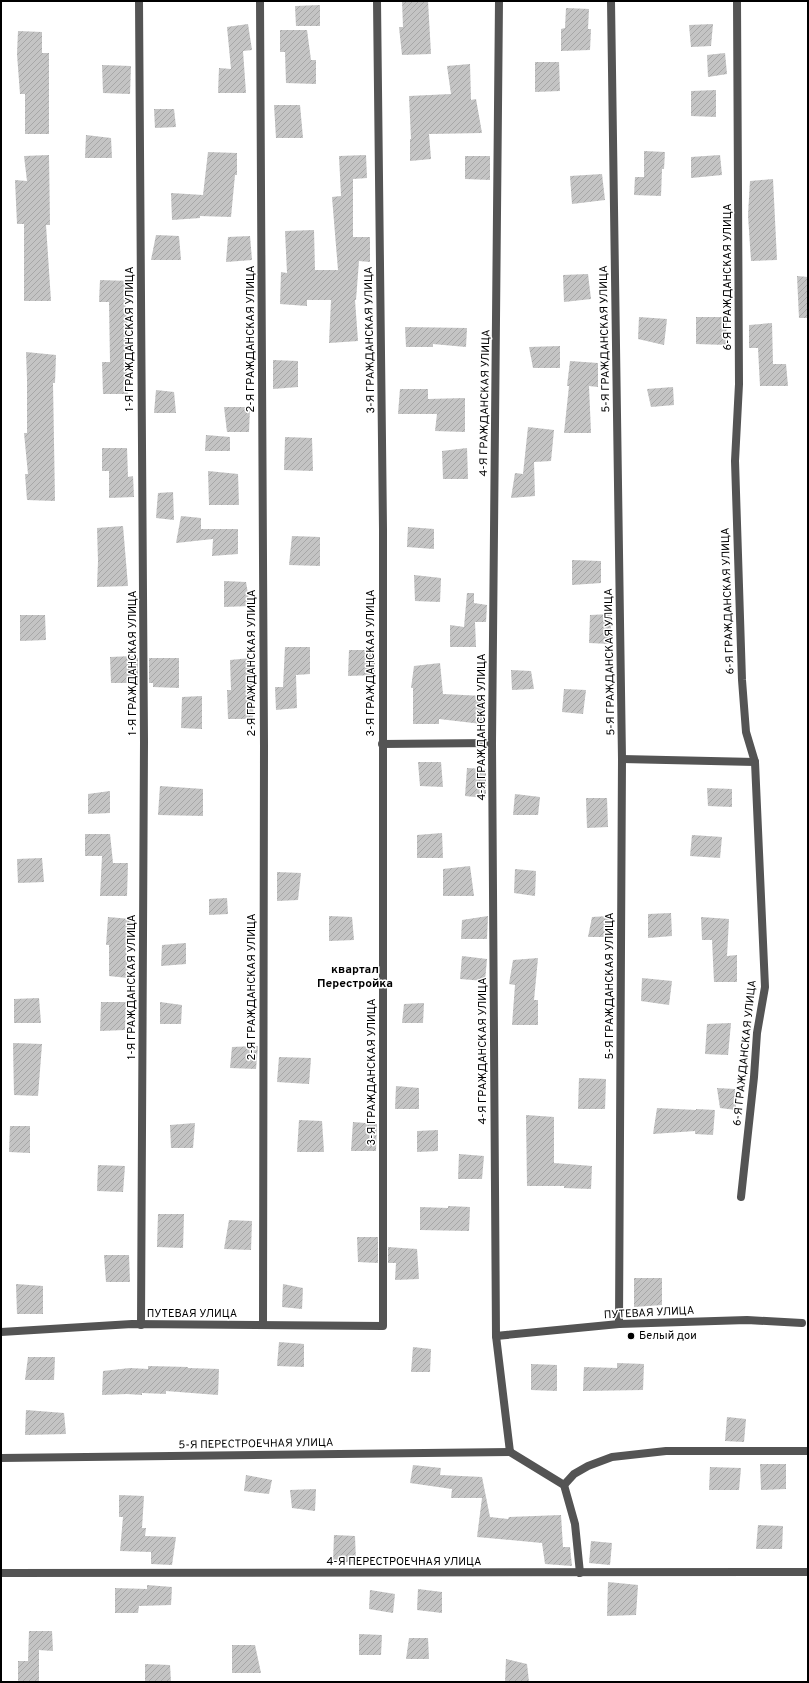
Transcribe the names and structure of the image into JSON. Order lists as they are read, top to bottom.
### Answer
{
  "streets": {
    "street": [
      "6-Я ГРАЖДАНСКАЯ УЛИЦА",
      "1-Я ГРАЖДАНСКАЯ УЛИЦА",
      "2-Я ГРАЖДАНСКАЯ УЛИЦА",
      "5-Я ГРАЖДАНСКАЯ УЛИЦА",
      "3-Я ГРАЖДАНСКАЯ УЛИЦА",
      "4-Я ГРАЖДАНСКАЯ УЛИЦА",
      "ПУТЕВАЯ УЛИЦА",
      "5-Я ПЕРЕСТРОЕЧНАЯ УЛИЦА",
      "4-Я ПЕРЕСТРОЕЧНАЯ УЛИЦА"
    ]
  },
  "crossings": [
    ["1-Я ГРАЖДАНСКАЯ УЛИЦА", "ПУТЕВАЯ УЛИЦА"],
    ["2-Я ГРАЖДАНСКАЯ УЛИЦА", "ПУТЕВАЯ УЛИЦА"],
    ["5-Я ГРАЖДАНСКАЯ УЛИЦА", "ПУТЕВАЯ УЛИЦА"],
    ["3-Я ГРАЖДАНСКАЯ УЛИЦА", "ПУТЕВАЯ УЛИЦА"],
    ["4-Я ГРАЖДАНСКАЯ УЛИЦА", "ПУТЕВАЯ УЛИЦА"],
    ["4-Я ГРАЖДАНСКАЯ УЛИЦА", "5-Я ПЕРЕСТРОЕЧНАЯ УЛИЦА"]
  ],
  "districts": ["квартал Перестройка"],
  "places": ["Белый дои"]
}
